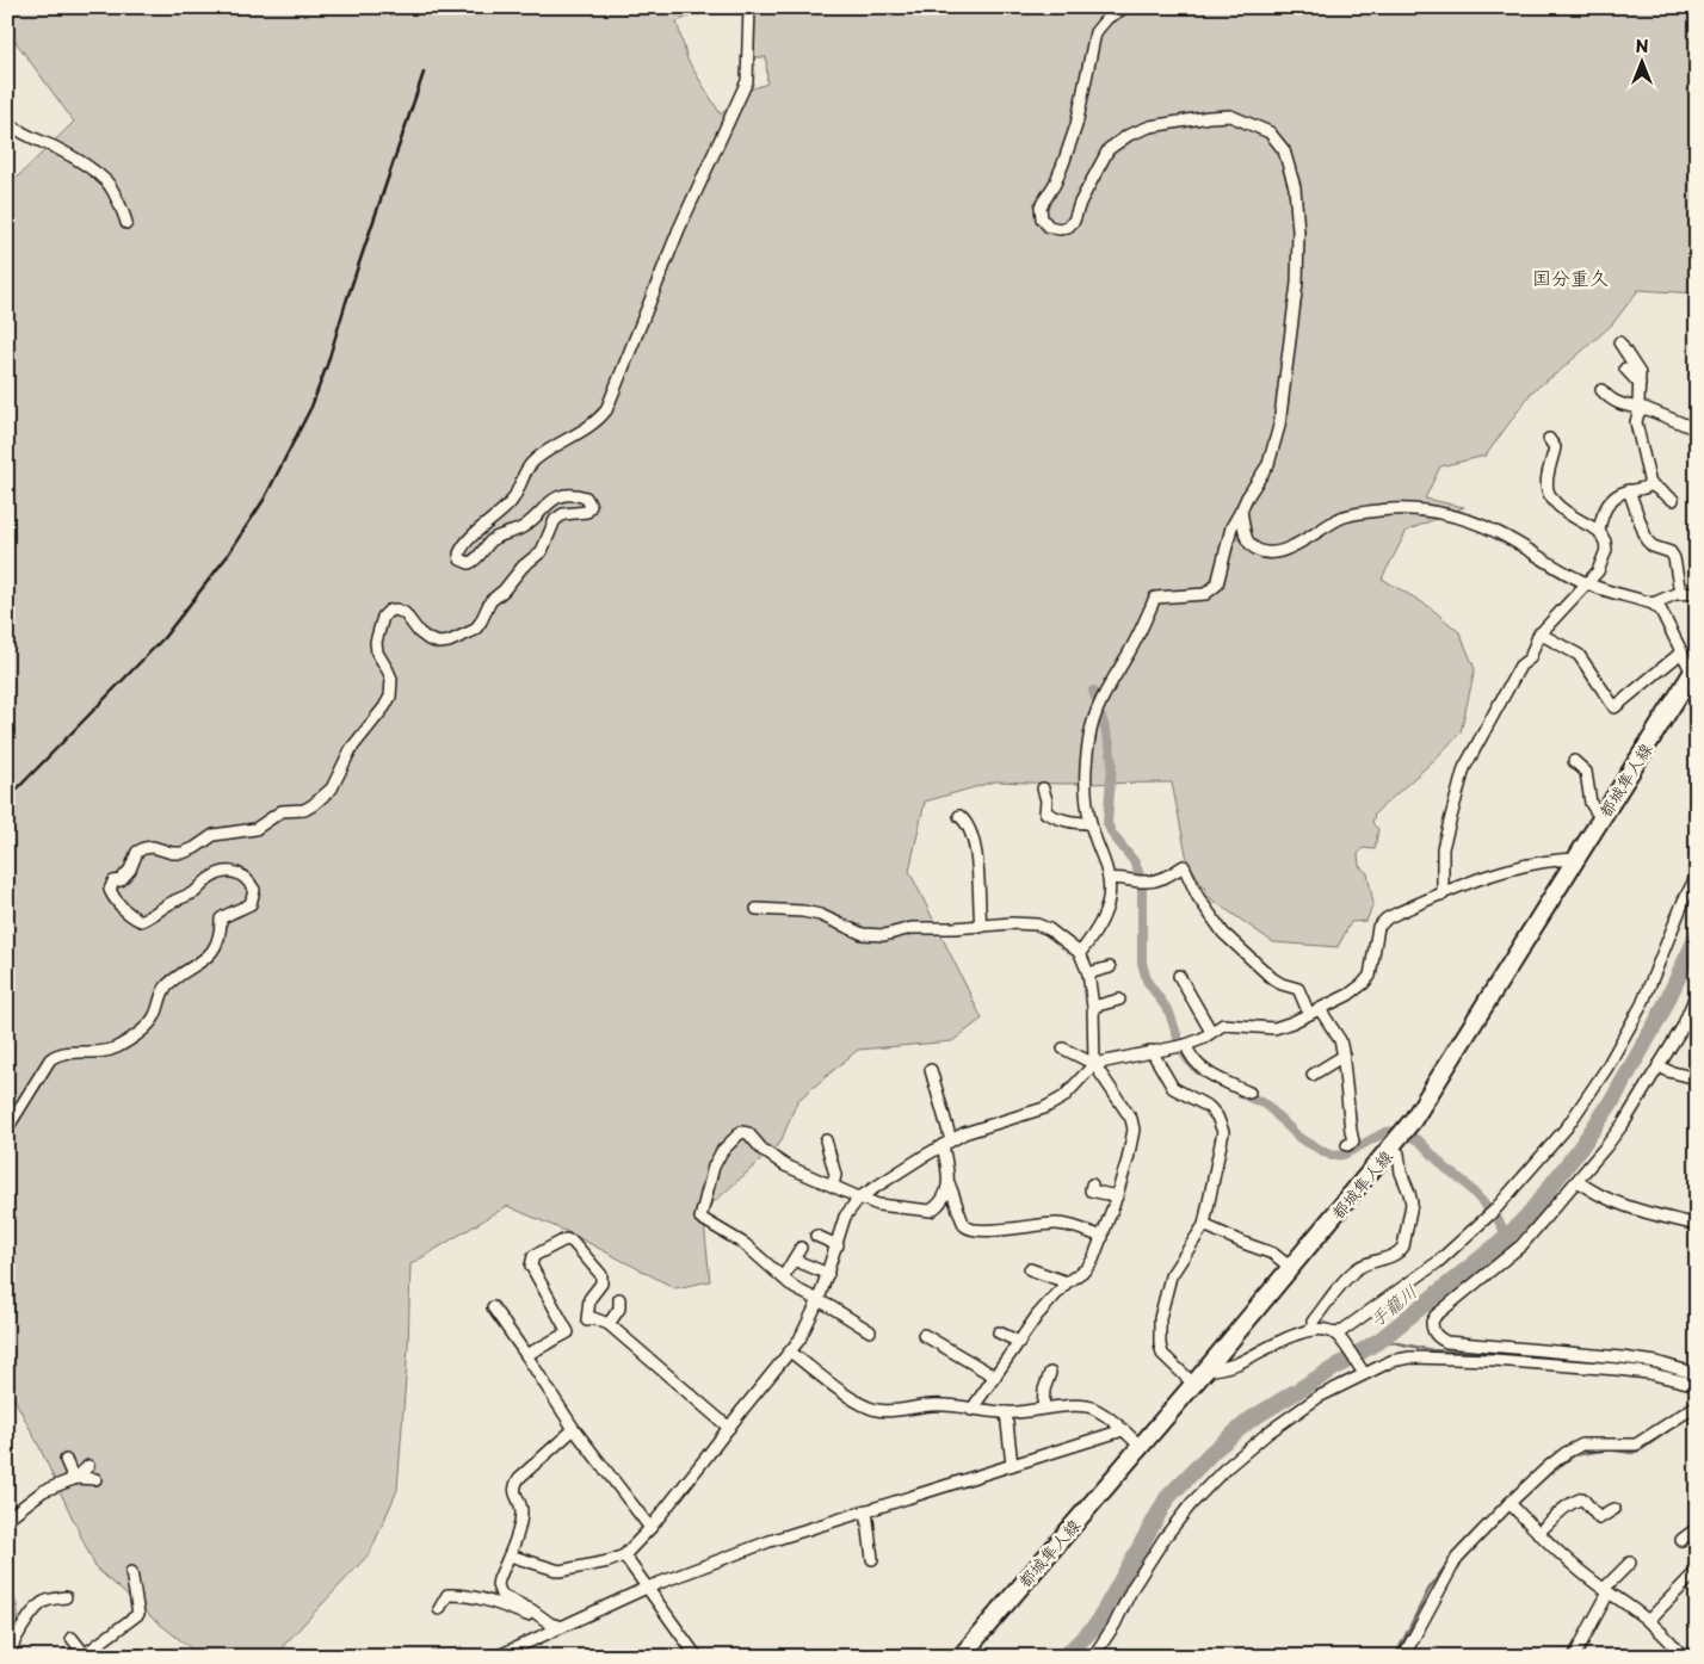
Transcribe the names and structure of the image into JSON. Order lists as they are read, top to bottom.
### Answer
{
  "streets": {
    "main road": ["都城隼人線"]
  },
  "districts": ["国分重久"],
  "water": ["手籠川"],
  "north": "top"
}
